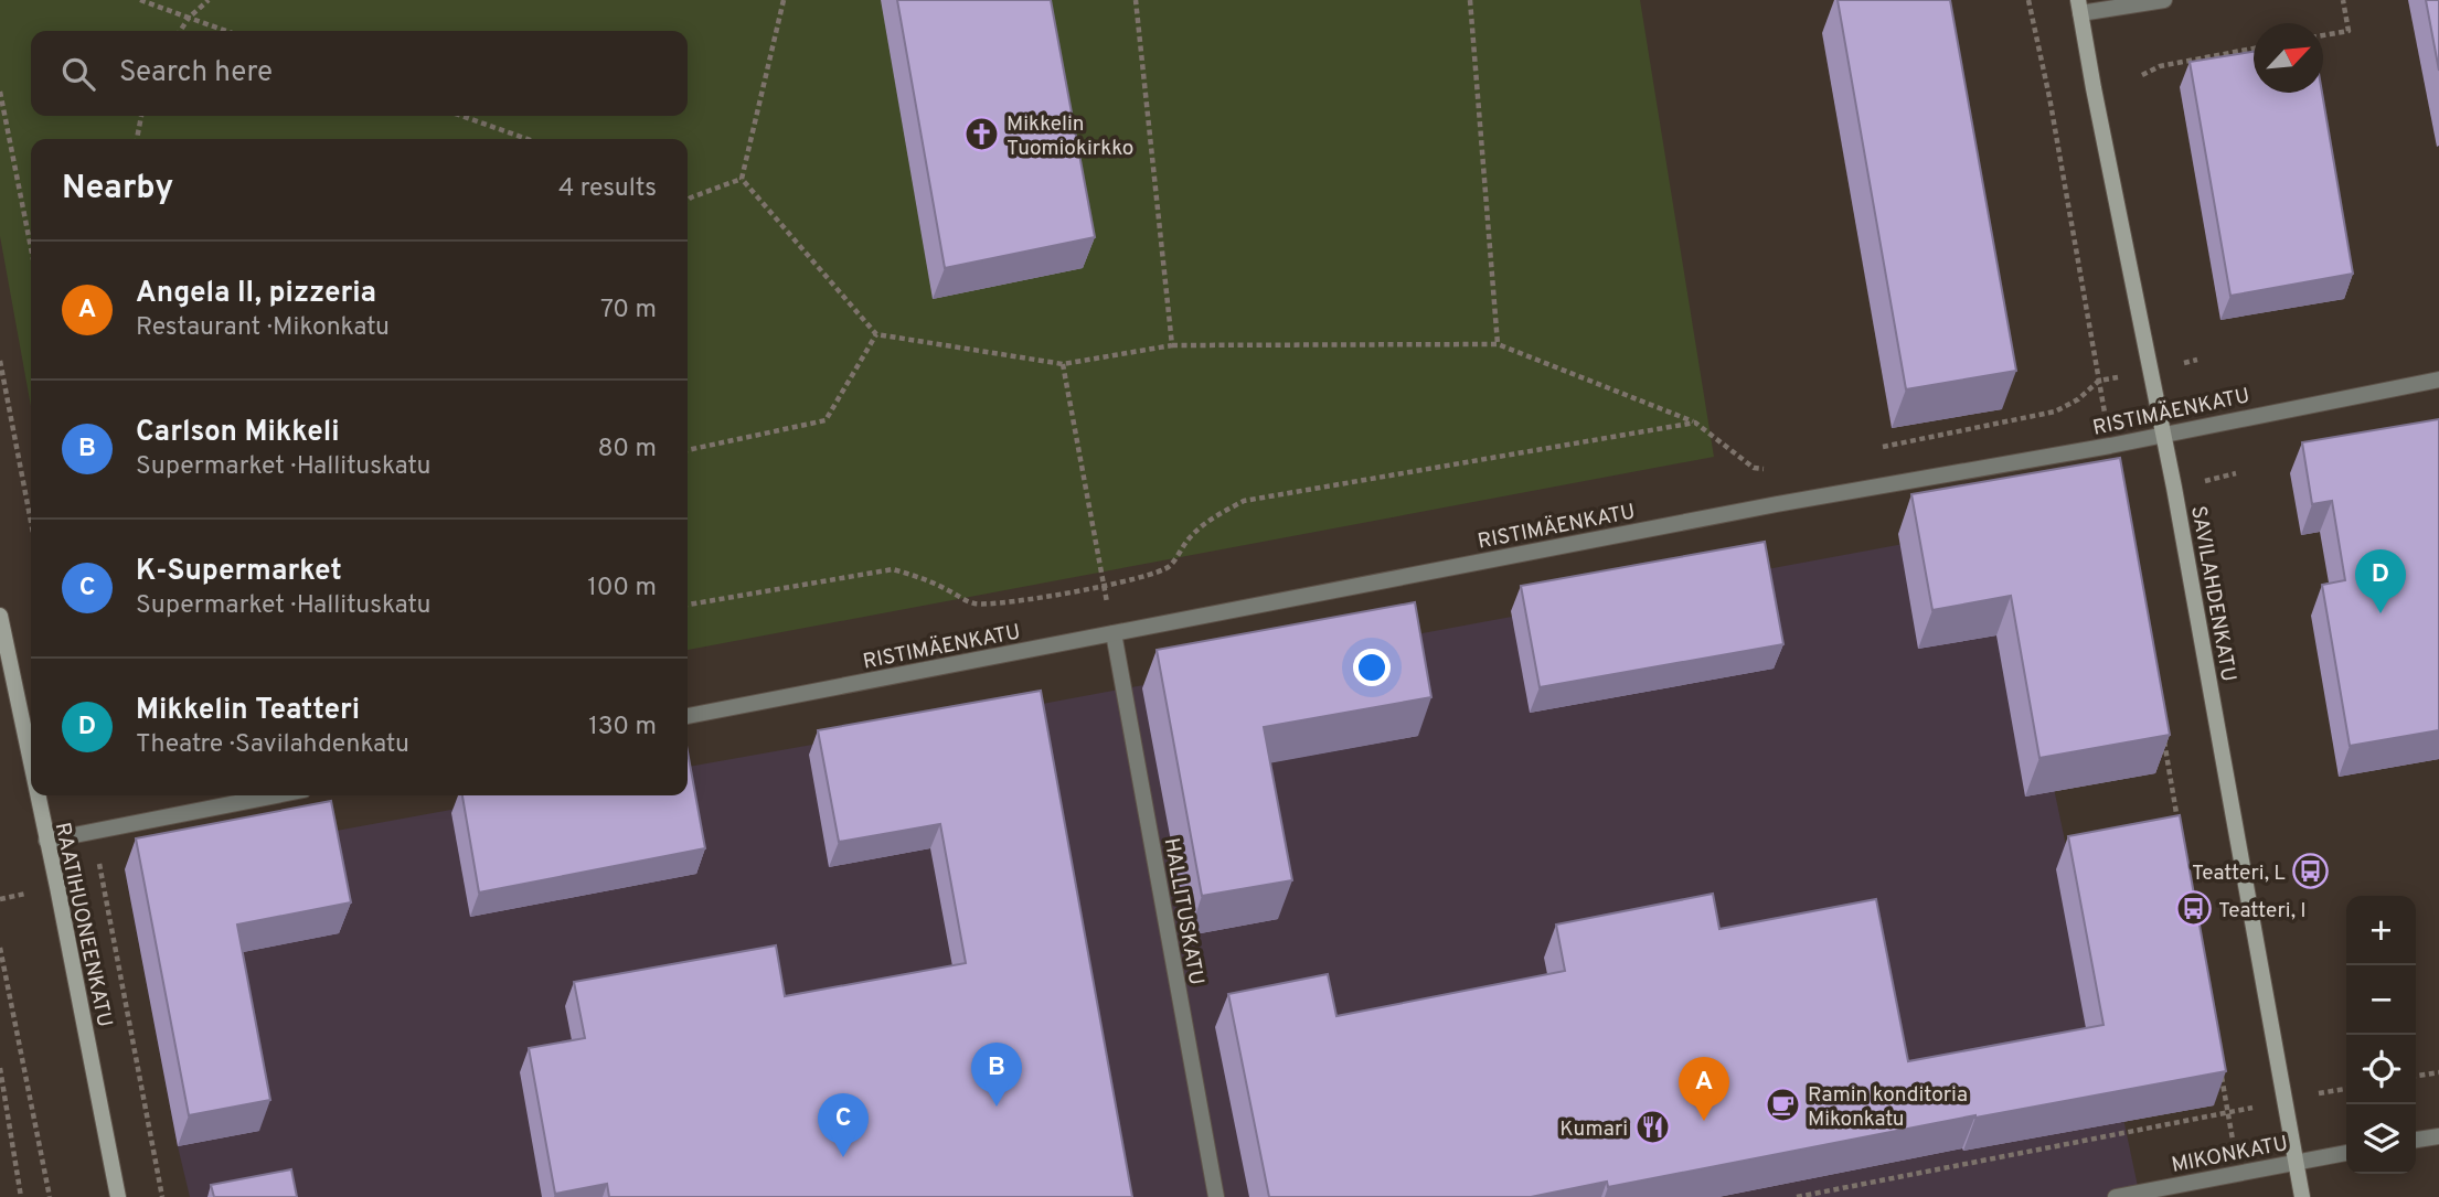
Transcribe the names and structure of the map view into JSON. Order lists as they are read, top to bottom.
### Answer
{
  "streets": {
    "main road": ["SAVILAHDENKATU", "RAATIHUONEENKATU"],
    "street": ["RISTIMÄENKATU", "HALLITUSKATU", "MIKONKATU"]
  },
  "crossings": [
    ["RISTIMÄENKATU", "SAVILAHDENKATU"],
    ["RISTIMÄENKATU", "HALLITUSKATU"],
    ["SAVILAHDENKATU", "MIKONKATU"]
  ],
  "places": {
    "church": ["Mikkelin Tuomiokirkko"],
    "bus stop": ["Teatteri, L", "Teatteri, I"],
    "cafe": ["Ramin konditoria Mikonkatu"],
    "restaurant": ["Kumari"]
  },
  "north": "top right",
  "page": {
    "search": "Search here",
    "heading": ["Nearby", "4 results"],
    "list": [
      {
        "mark": "A",
        "name": "Angela II, pizzeria",
        "note": "Restaurant · Mikonkatu",
        "value": "70 m"
      },
      {
        "mark": "B",
        "name": "Carlson Mikkeli",
        "note": "Supermarket · Hallituskatu",
        "value": "80 m"
      },
      {
        "mark": "C",
        "name": "K-Supermarket",
        "note": "Supermarket · Hallituskatu",
        "value": "100 m"
      },
      {
        "mark": "D",
        "name": "Mikkelin Teatteri",
        "note": "Theatre · Savilahdenkatu",
        "value": "130 m"
      }
    ],
    "pins": [
      "D",
      "B",
      "A",
      "C"
    ],
    "map_buttons": ["+", "−"]
  }
}
